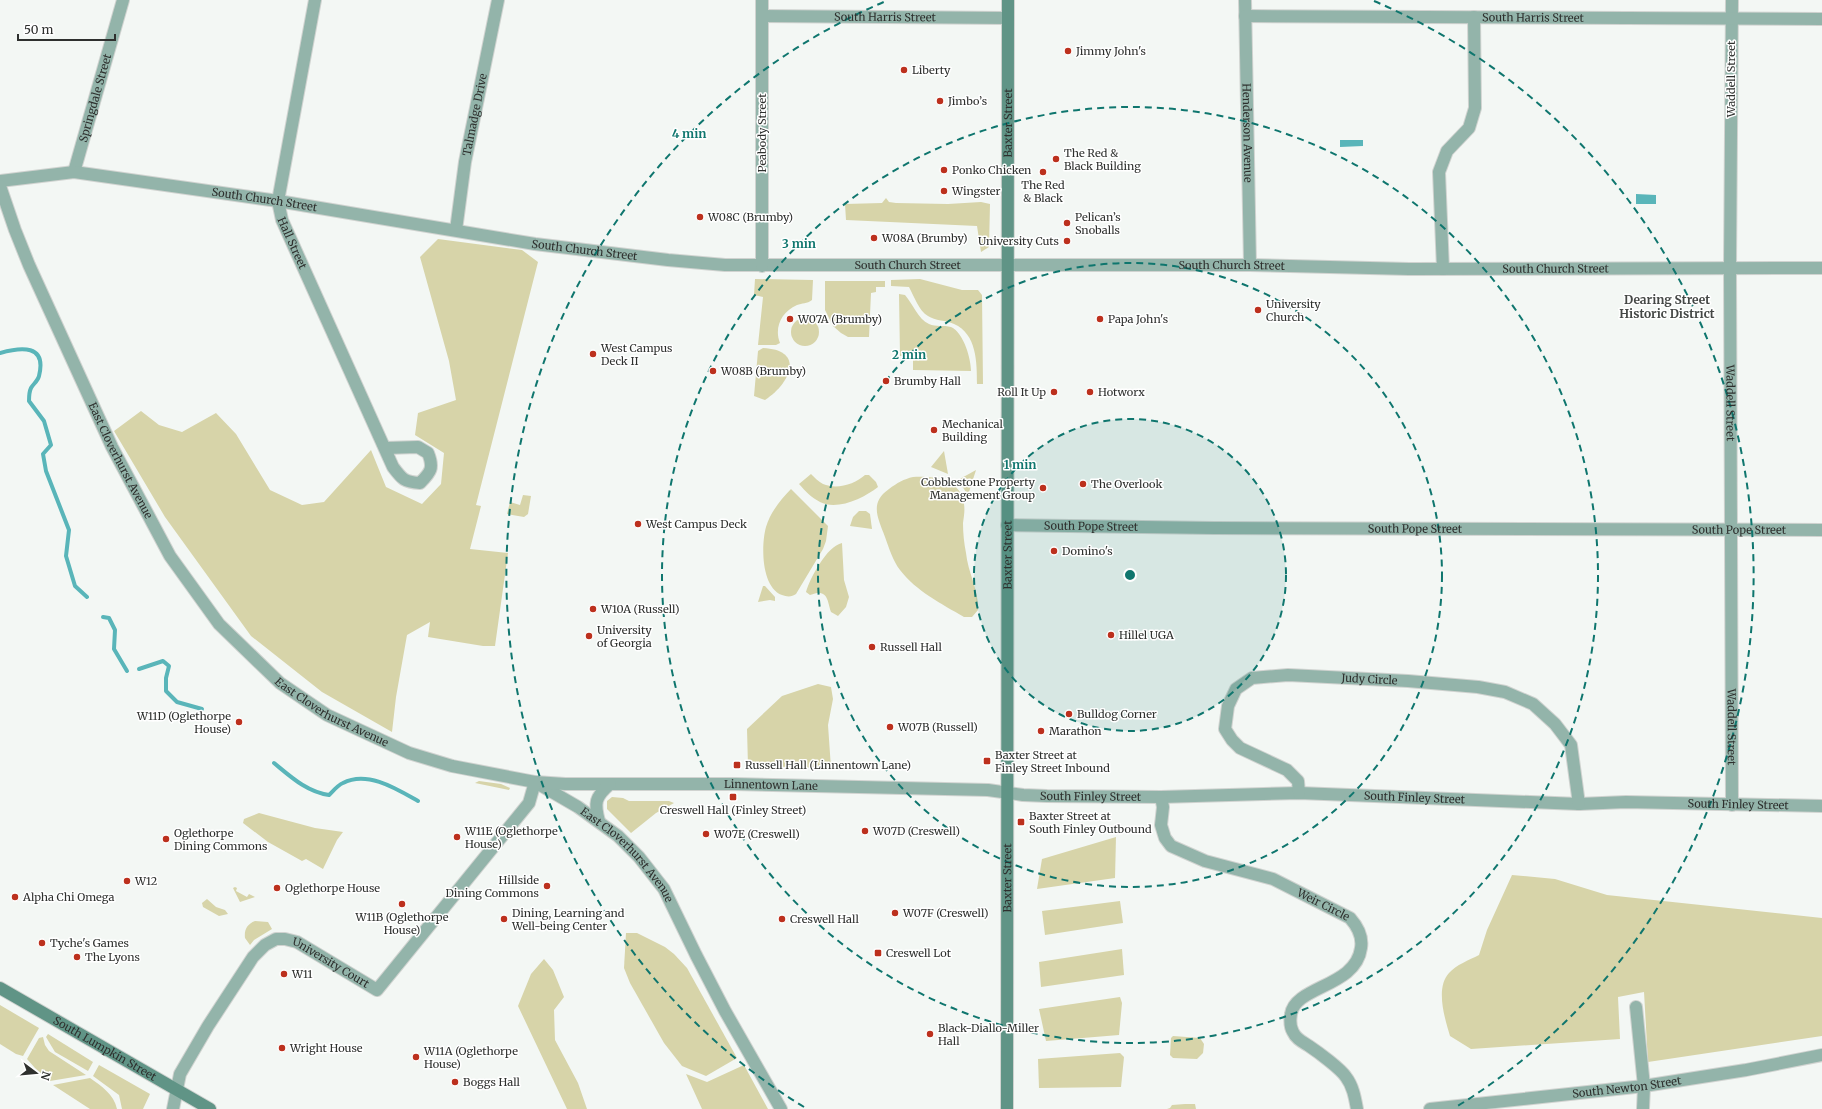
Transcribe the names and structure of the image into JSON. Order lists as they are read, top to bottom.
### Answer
{
  "streets": {
    "main road": ["Baxter Street", "South Lumpkin Street"],
    "street": [
      "South Harris Street",
      "Waddell Street",
      "Springdale Street",
      "Talmadge Drive",
      "Peabody Street",
      "Henderson Avenue",
      "South Church Street",
      "Hall Street",
      "East Cloverhurst Avenue",
      "South Pope Street",
      "Judy Circle",
      "Linnentown Lane",
      "South Finley Street",
      "Weir Circle",
      "University Court",
      "South Newton Street"
    ]
  },
  "crossings": [
    ["South Harris Street", "Waddell Street"],
    ["South Harris Street", "Baxter Street"],
    ["South Harris Street", "Peabody Street"],
    ["South Harris Street", "Henderson Avenue"],
    ["Waddell Street", "South Church Street"],
    ["Waddell Street", "South Pope Street"],
    ["Waddell Street", "South Finley Street"],
    ["Springdale Street", "South Church Street"],
    ["Talmadge Drive", "South Church Street"],
    ["Baxter Street", "South Church Street"],
    ["Baxter Street", "South Pope Street"],
    ["Baxter Street", "Linnentown Lane"],
    ["Baxter Street", "South Finley Street"],
    ["Peabody Street", "South Church Street"],
    ["Henderson Avenue", "South Church Street"],
    ["South Church Street", "Hall Street"],
    ["East Cloverhurst Avenue", "Linnentown Lane"],
    ["East Cloverhurst Avenue", "University Court"],
    ["Judy Circle", "South Finley Street"],
    ["Linnentown Lane", "South Finley Street"],
    ["Linnentown Lane", "University Court"],
    ["South Finley Street", "Weir Circle"],
    ["University Court", "South Lumpkin Street"]
  ],
  "districts": ["Dearing Street Historic District"],
  "places": {
    "other": [
      "Jimmy John's",
      "Liberty",
      "Jimbo’s",
      "The Red & Black Building",
      "Ponko Chicken",
      "The Red & Black",
      "Wingster",
      "W08C (Brumby)",
      "Pelican’s Snoballs",
      "W08A (Brumby)",
      "University Cuts",
      "University Church",
      "W07A (Brumby)",
      "Papa John's",
      "West Campus Deck II",
      "W08B (Brumby)",
      "Brumby Hall",
      "Roll It Up",
      "Hotworx",
      "Mechanical Building",
      "The Overlook",
      "Cobblestone Property Management Group",
      "West Campus Deck",
      "Domino's",
      "W10A (Russell)",
      "Hillel UGA",
      "University of Georgia",
      "Russell Hall",
      "Bulldog Corner",
      "W11D (Oglethorpe House)",
      "W07B (Russell)",
      "Marathon",
      "W07D (Creswell)",
      "W07E (Creswell)",
      "W11E (Oglethorpe House)",
      "Oglethorpe Dining Commons",
      "W12",
      "Hillside Dining Commons",
      "Oglethorpe House",
      "Alpha Chi Omega",
      "W11B (Oglethorpe House)",
      "W07F (Creswell)",
      "Dining, Learning and Well-being Center",
      "Creswell Hall",
      "Tyche's Games",
      "The Lyons",
      "W11",
      "Black-Diallo-Miller Hall",
      "Wright House",
      "W11A (Oglethorpe House)",
      "Boggs Hall"
    ],
    "transit": [
      "Baxter Street at Finley Street Inbound",
      "Russell Hall (Linnentown Lane)",
      "Creswell Hall (Finley Street)",
      "Baxter Street at South Finley Outbound",
      "Creswell Lot"
    ]
  },
  "scale_bar": "50 m",
  "north": "right",
  "rings": [
    "4 min",
    "3 min",
    "2 min",
    "1 min"
  ]
}
